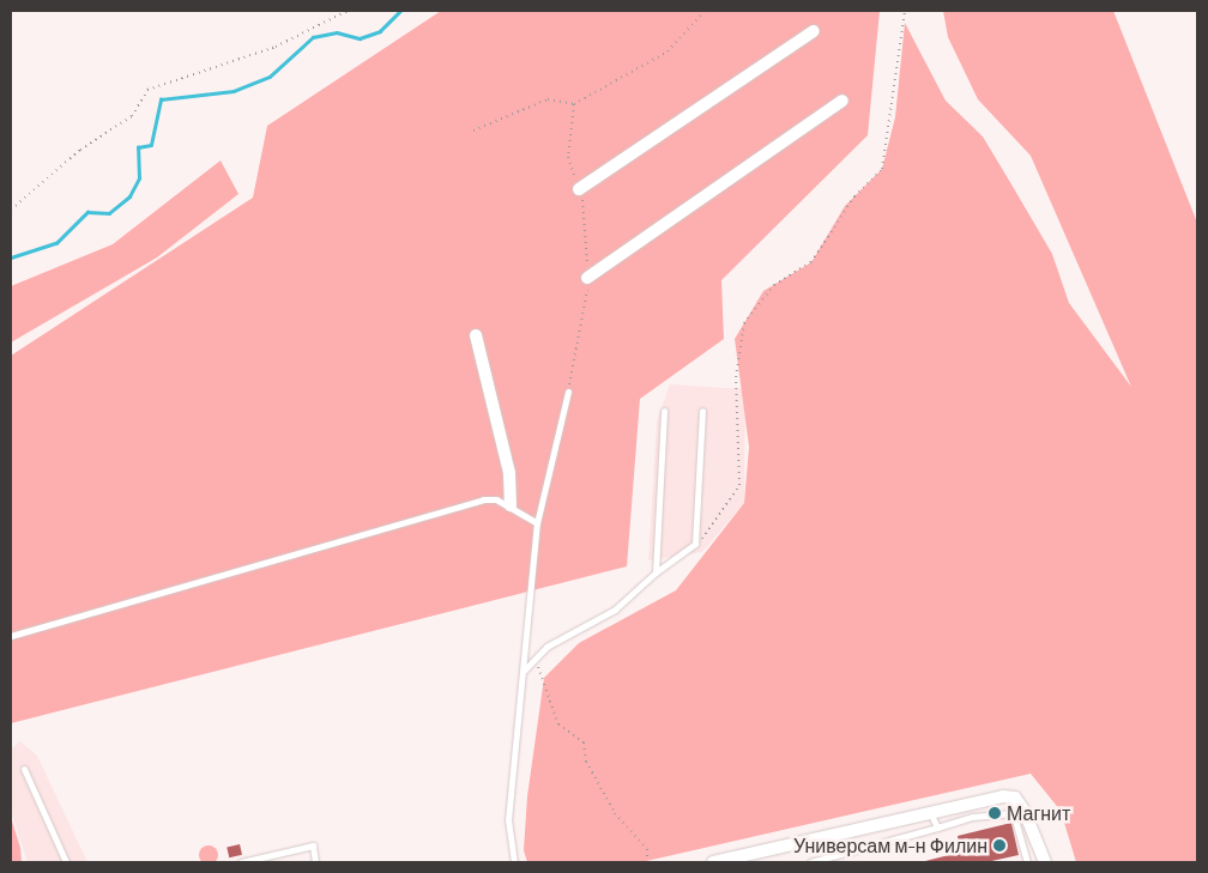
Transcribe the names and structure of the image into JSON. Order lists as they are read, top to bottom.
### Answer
{
  "places": ["Магнит", "Универсам м-н Филин"]
}
